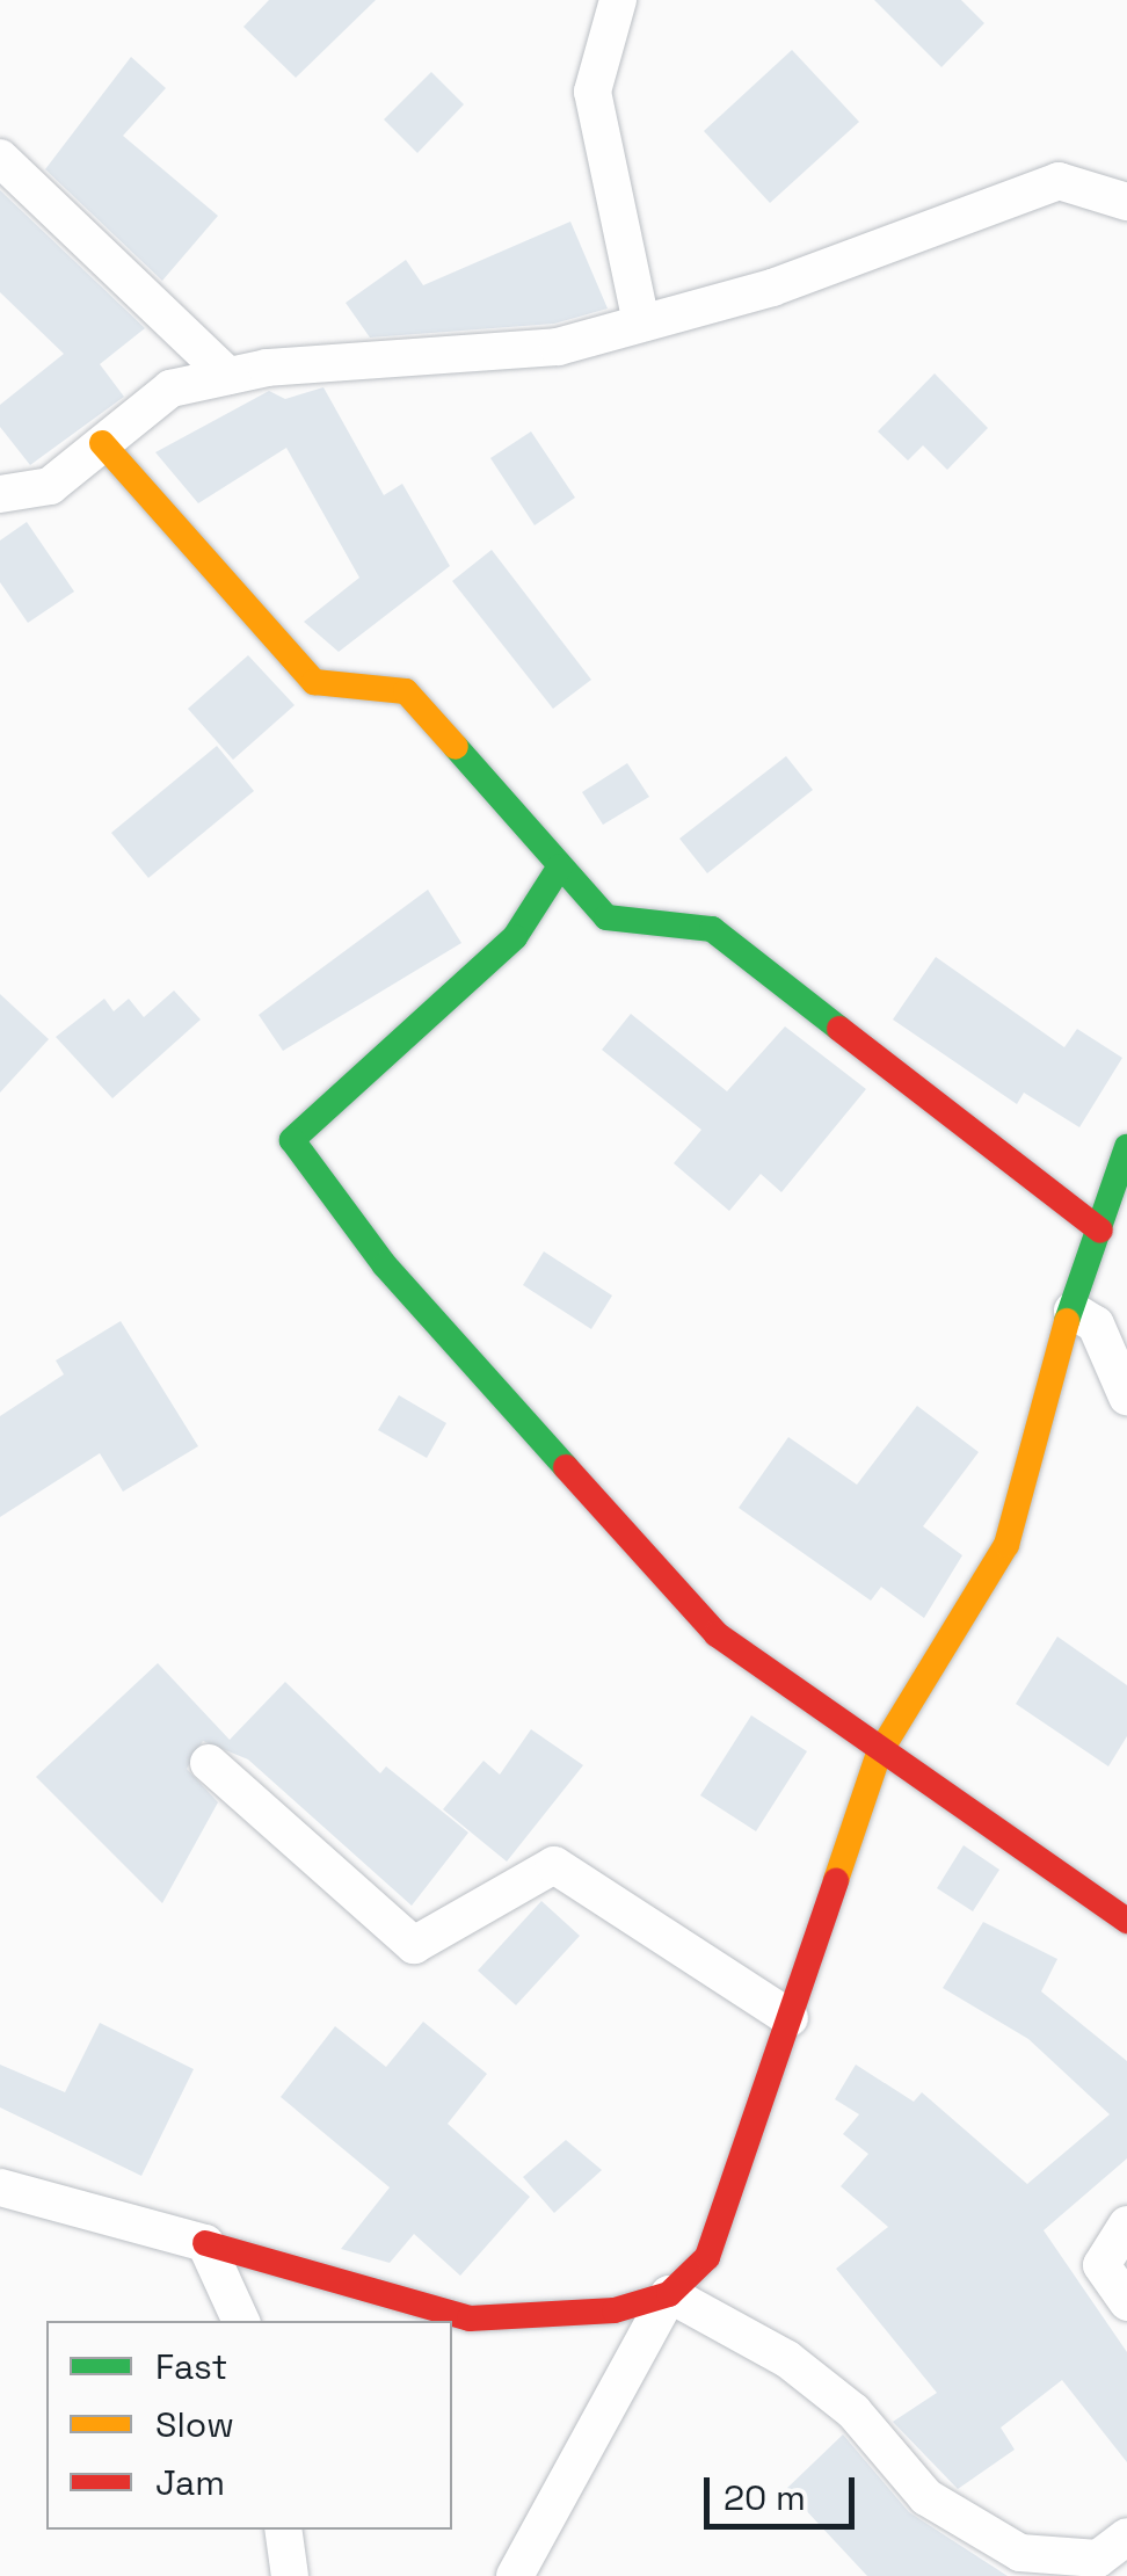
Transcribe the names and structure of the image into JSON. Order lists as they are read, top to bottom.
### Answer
{
  "legend": ["Fast", "Slow", "Jam"],
  "scale_bar": "20 m"
}
